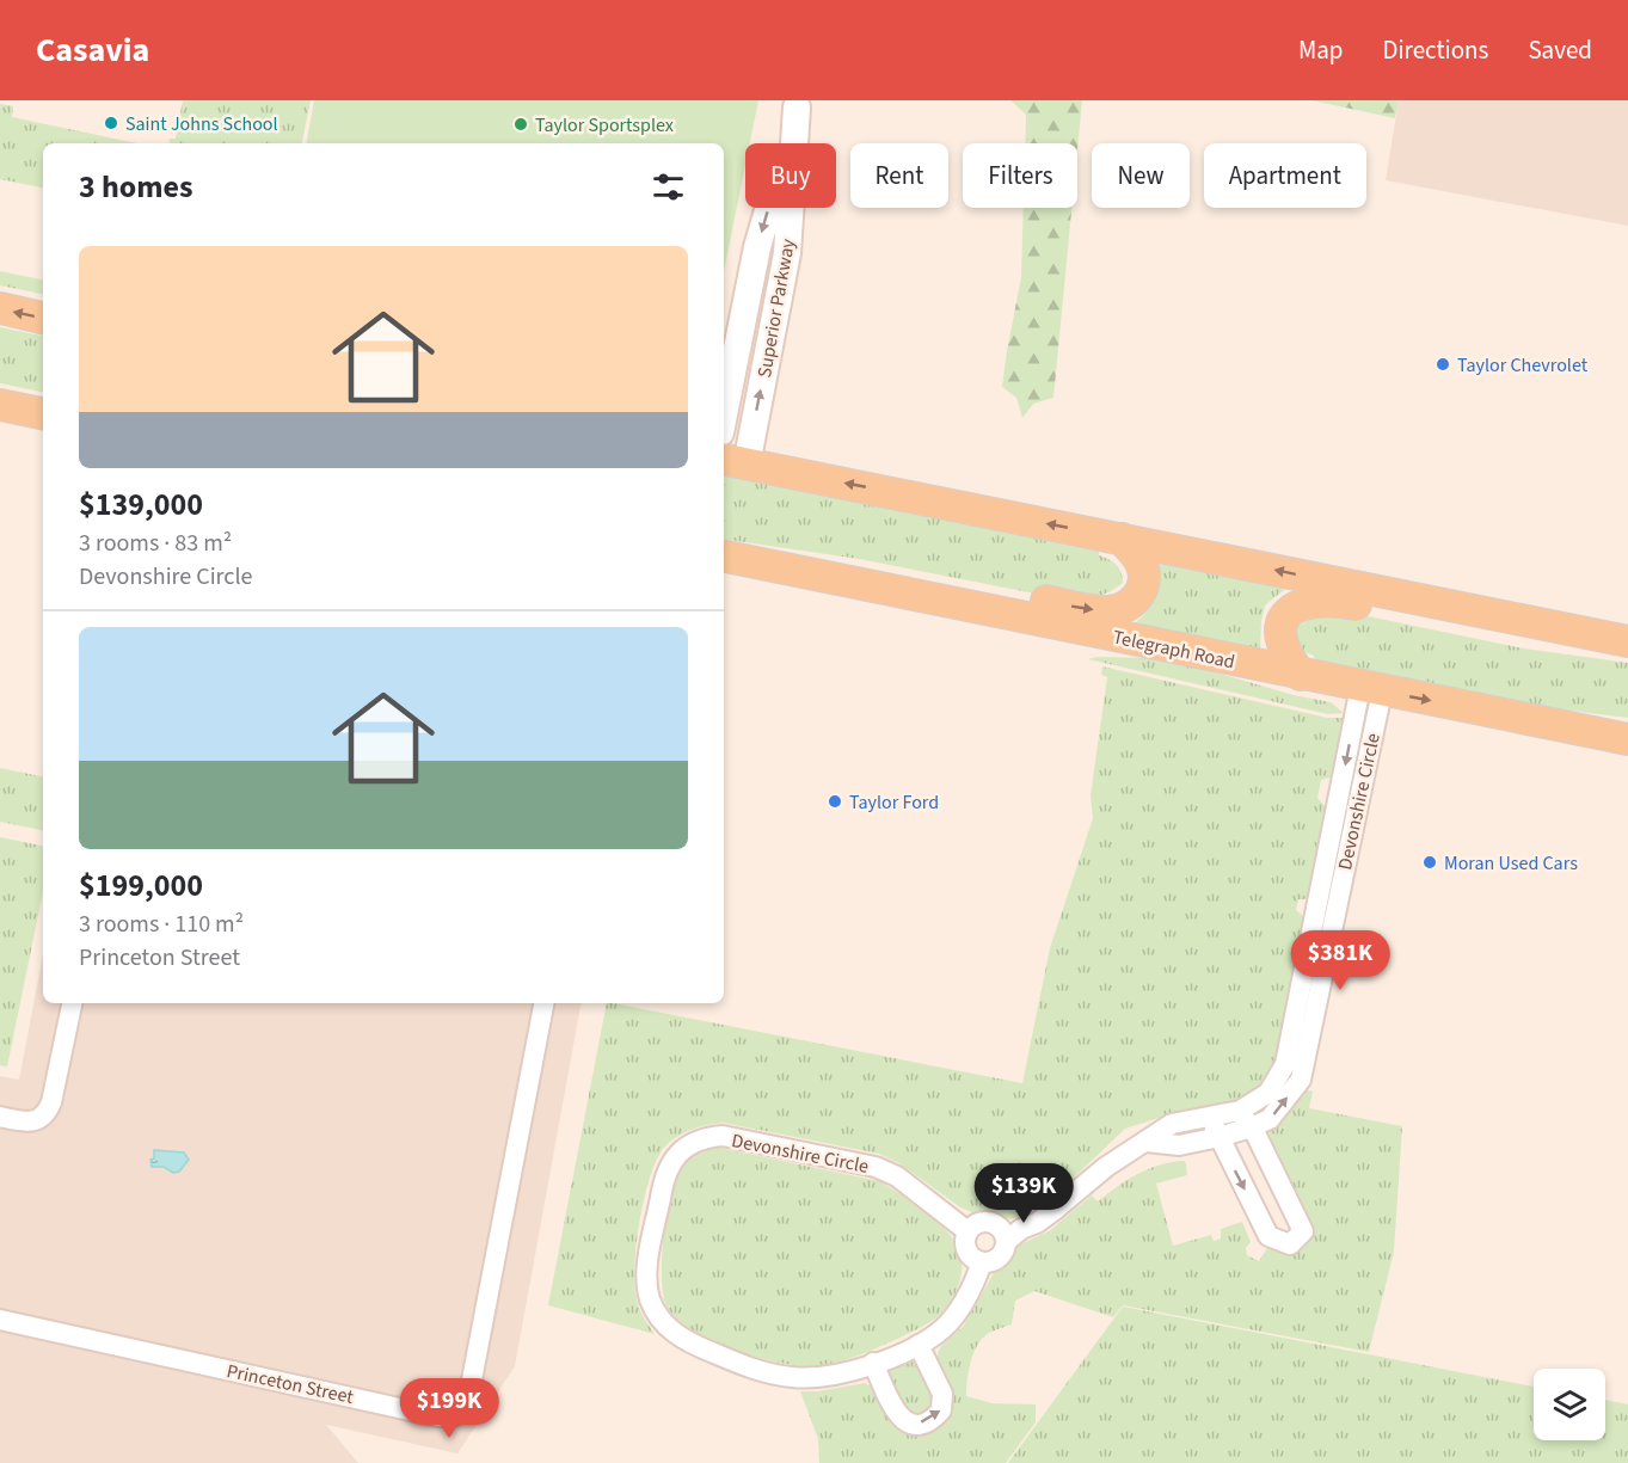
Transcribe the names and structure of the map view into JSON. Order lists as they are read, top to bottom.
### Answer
{
  "streets": {
    "main road": ["Superior Parkway", "Telegraph Road"],
    "street": ["Devonshire Circle", "Princeton Street"]
  },
  "crossings": [
    ["Telegraph Road", "Devonshire Circle"]
  ],
  "places": [
    "Saint Johns School",
    "Taylor Sportsplex",
    "Taylor Chevrolet",
    "Taylor Ford",
    "Moran Used Cars"
  ],
  "page": {
    "header": "Casavia",
    "nav": ["Map", "Directions", "Saved"],
    "chip": [
      "Buy",
      "Rent",
      "Filters",
      "New",
      "Apartment"
    ],
    "heading": "3 homes",
    "list": [
      {
        "name": "$139,000",
        "note": "3 rooms · 83 m² · Devonshire Circle"
      },
      {
        "name": "$199,000",
        "note": "3 rooms · 110 m² · Princeton Street"
      }
    ],
    "price": ["$381K", "$139K", "$199K"]
  }
}
